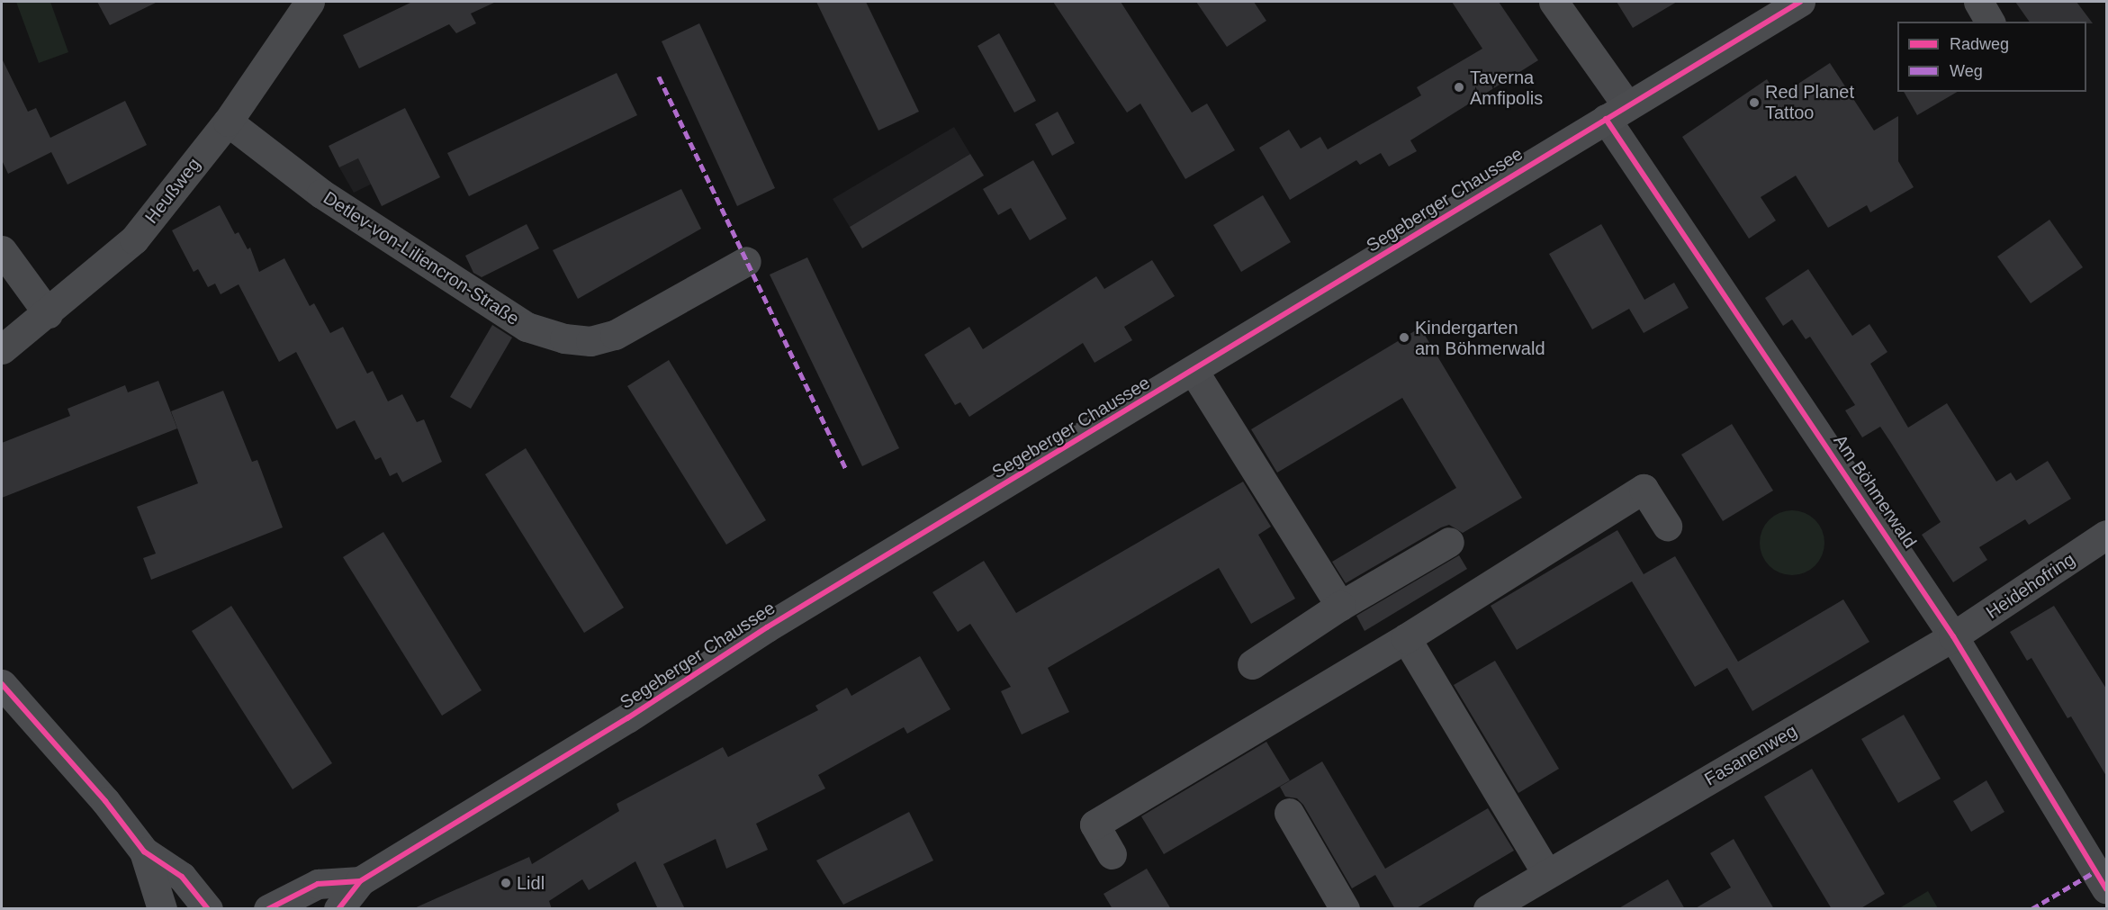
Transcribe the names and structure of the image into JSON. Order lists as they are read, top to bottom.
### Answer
{
  "streets": {
    "main road": ["Segeberger Chaussee"],
    "street": [
      "Heußweg",
      "Detlev-von-Liliencron-Straße",
      "Am Böhmerwald",
      "Heidehofring",
      "Fasanenweg"
    ]
  },
  "crossings": [
    ["Heußweg", "Detlev-von-Liliencron-Straße"],
    ["Segeberger Chaussee", "Am Böhmerwald"],
    ["Am Böhmerwald", "Heidehofring"],
    ["Am Böhmerwald", "Fasanenweg"],
    ["Heidehofring", "Fasanenweg"]
  ],
  "places": [
    "Taverna Amfipolis",
    "Red Planet Tattoo",
    "Kindergarten am Böhmerwald",
    "Lidl"
  ],
  "legend": ["Radweg", "Weg"]
}
